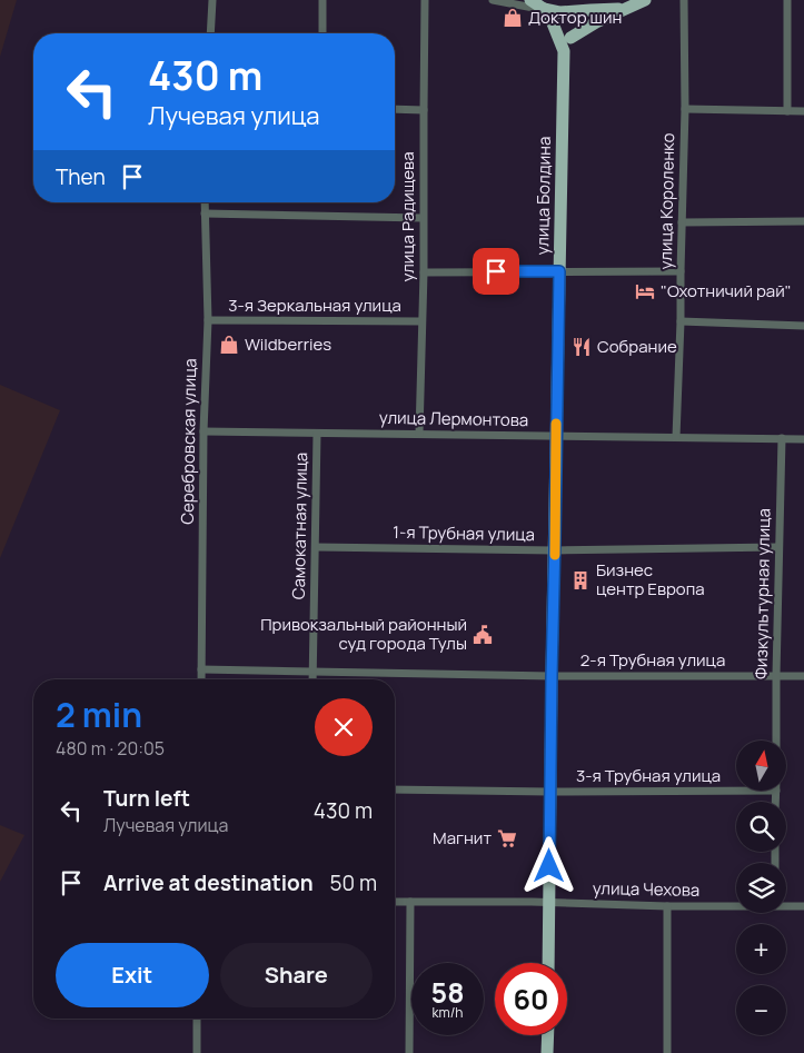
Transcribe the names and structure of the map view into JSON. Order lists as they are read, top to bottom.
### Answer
{
  "streets": {
    "main road": ["улица Болдина"],
    "street": [
      "улица Короленко",
      "улица Радищева",
      "3-я Зеркальная улица",
      "улица Лермонтова",
      "Серебровская улица",
      "Самокатная улица",
      "1-я Трубная улица",
      "Физкультурная улица",
      "2-я Трубная улица",
      "3-я Трубная улица",
      "улица Чехова"
    ]
  },
  "crossings": [
    ["улица Болдина", "улица Лермонтова"],
    ["улица Болдина", "1-я Трубная улица"],
    ["улица Болдина", "2-я Трубная улица"],
    ["улица Болдина", "3-я Трубная улица"],
    ["улица Болдина", "улица Чехова"],
    ["улица Короленко", "улица Лермонтова"],
    ["улица Радищева", "3-я Зеркальная улица"],
    ["улица Радищева", "улица Лермонтова"],
    ["3-я Зеркальная улица", "Серебровская улица"],
    ["улица Лермонтова", "Серебровская улица"],
    ["улица Лермонтова", "Самокатная улица"],
    ["улица Лермонтова", "Физкультурная улица"],
    ["Серебровская улица", "2-я Трубная улица"],
    ["Самокатная улица", "1-я Трубная улица"],
    ["Самокатная улица", "2-я Трубная улица"],
    ["1-я Трубная улица", "Физкультурная улица"],
    ["Физкультурная улица", "2-я Трубная улица"]
  ],
  "places": {
    "shop": ["Доктор шин", "Wildberries"],
    "hotel": ["\"Охотничий рай\""],
    "restaurant": ["Собрание"],
    "building": ["Бизнес центр Европа"],
    "public building": ["Привокзальный районный суд города Тулы"],
    "supermarket": ["Магнит"]
  },
  "north": "top",
  "page": {
    "turn": ["430 m", "Лучевая улица"],
    "then": "Then",
    "heading": ["2 min", "480 m · 20:05"],
    "map_buttons": ["+", "−"],
    "list": [
      {
        "name": "Turn left",
        "note": "Лучевая улица",
        "value": "430 m"
      },
      {
        "name": "Arrive at destination",
        "value": "50 m"
      }
    ],
    "buttons": ["Exit", "Share"],
    "speed": "58 km/h",
    "limit": "60"
  }
}
